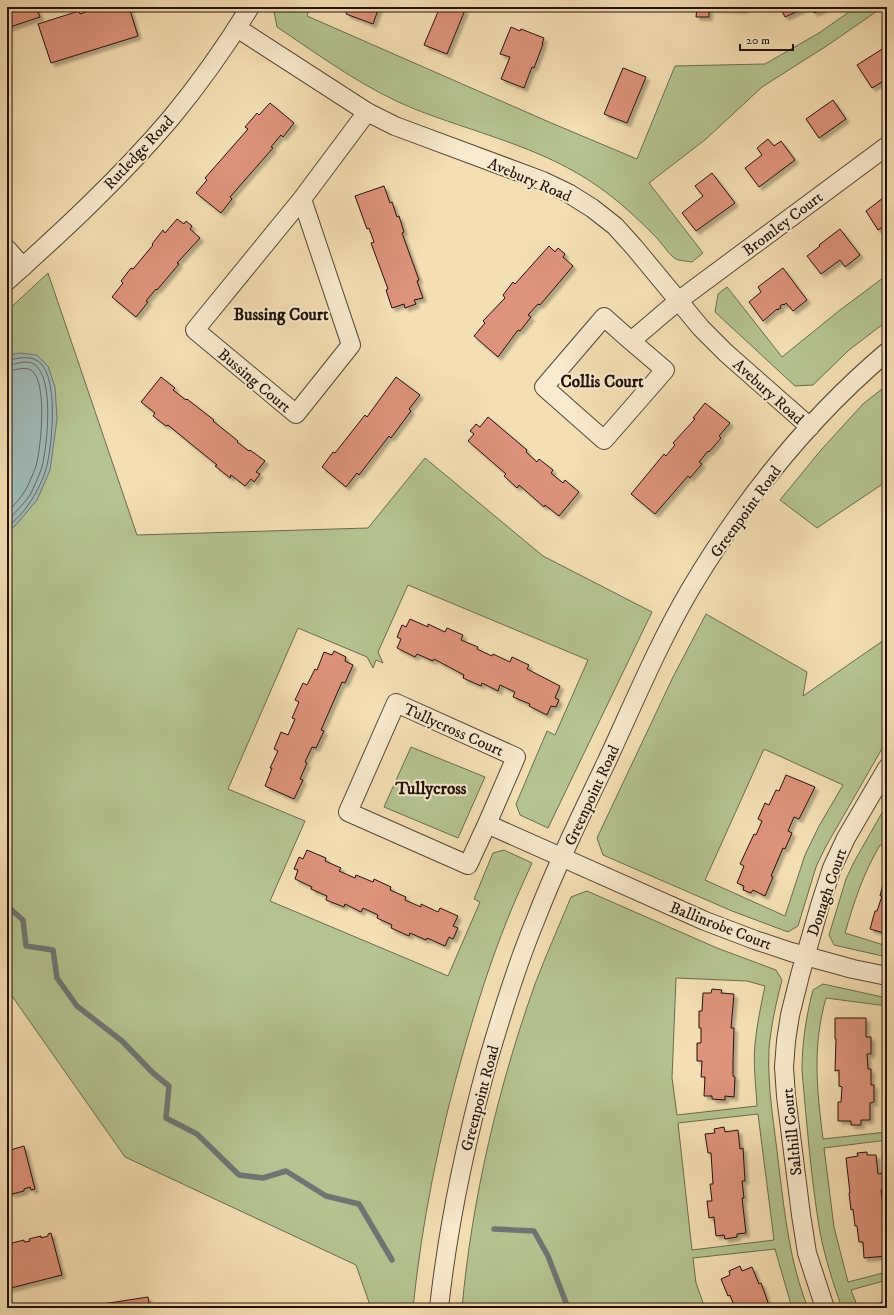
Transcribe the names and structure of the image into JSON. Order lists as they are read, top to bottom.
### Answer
{
  "streets": {
    "street": [
      "Rutledge Road",
      "Avebury Road",
      "Bromley Court",
      "Bussing Court",
      "Greenpoint Road",
      "Tullycross Court",
      "Donagh Court",
      "Ballinrobe Court",
      "Salthill Court"
    ]
  },
  "crossings": [
    ["Rutledge Road", "Avebury Road"],
    ["Avebury Road", "Bromley Court"],
    ["Avebury Road", "Bussing Court"],
    ["Avebury Road", "Greenpoint Road"],
    ["Greenpoint Road", "Ballinrobe Court"],
    ["Donagh Court", "Ballinrobe Court"],
    ["Donagh Court", "Salthill Court"],
    ["Ballinrobe Court", "Salthill Court"]
  ],
  "districts": ["Bussing Court", "Collis Court", "Tullycross"],
  "scale_bar": "20 m"
}
